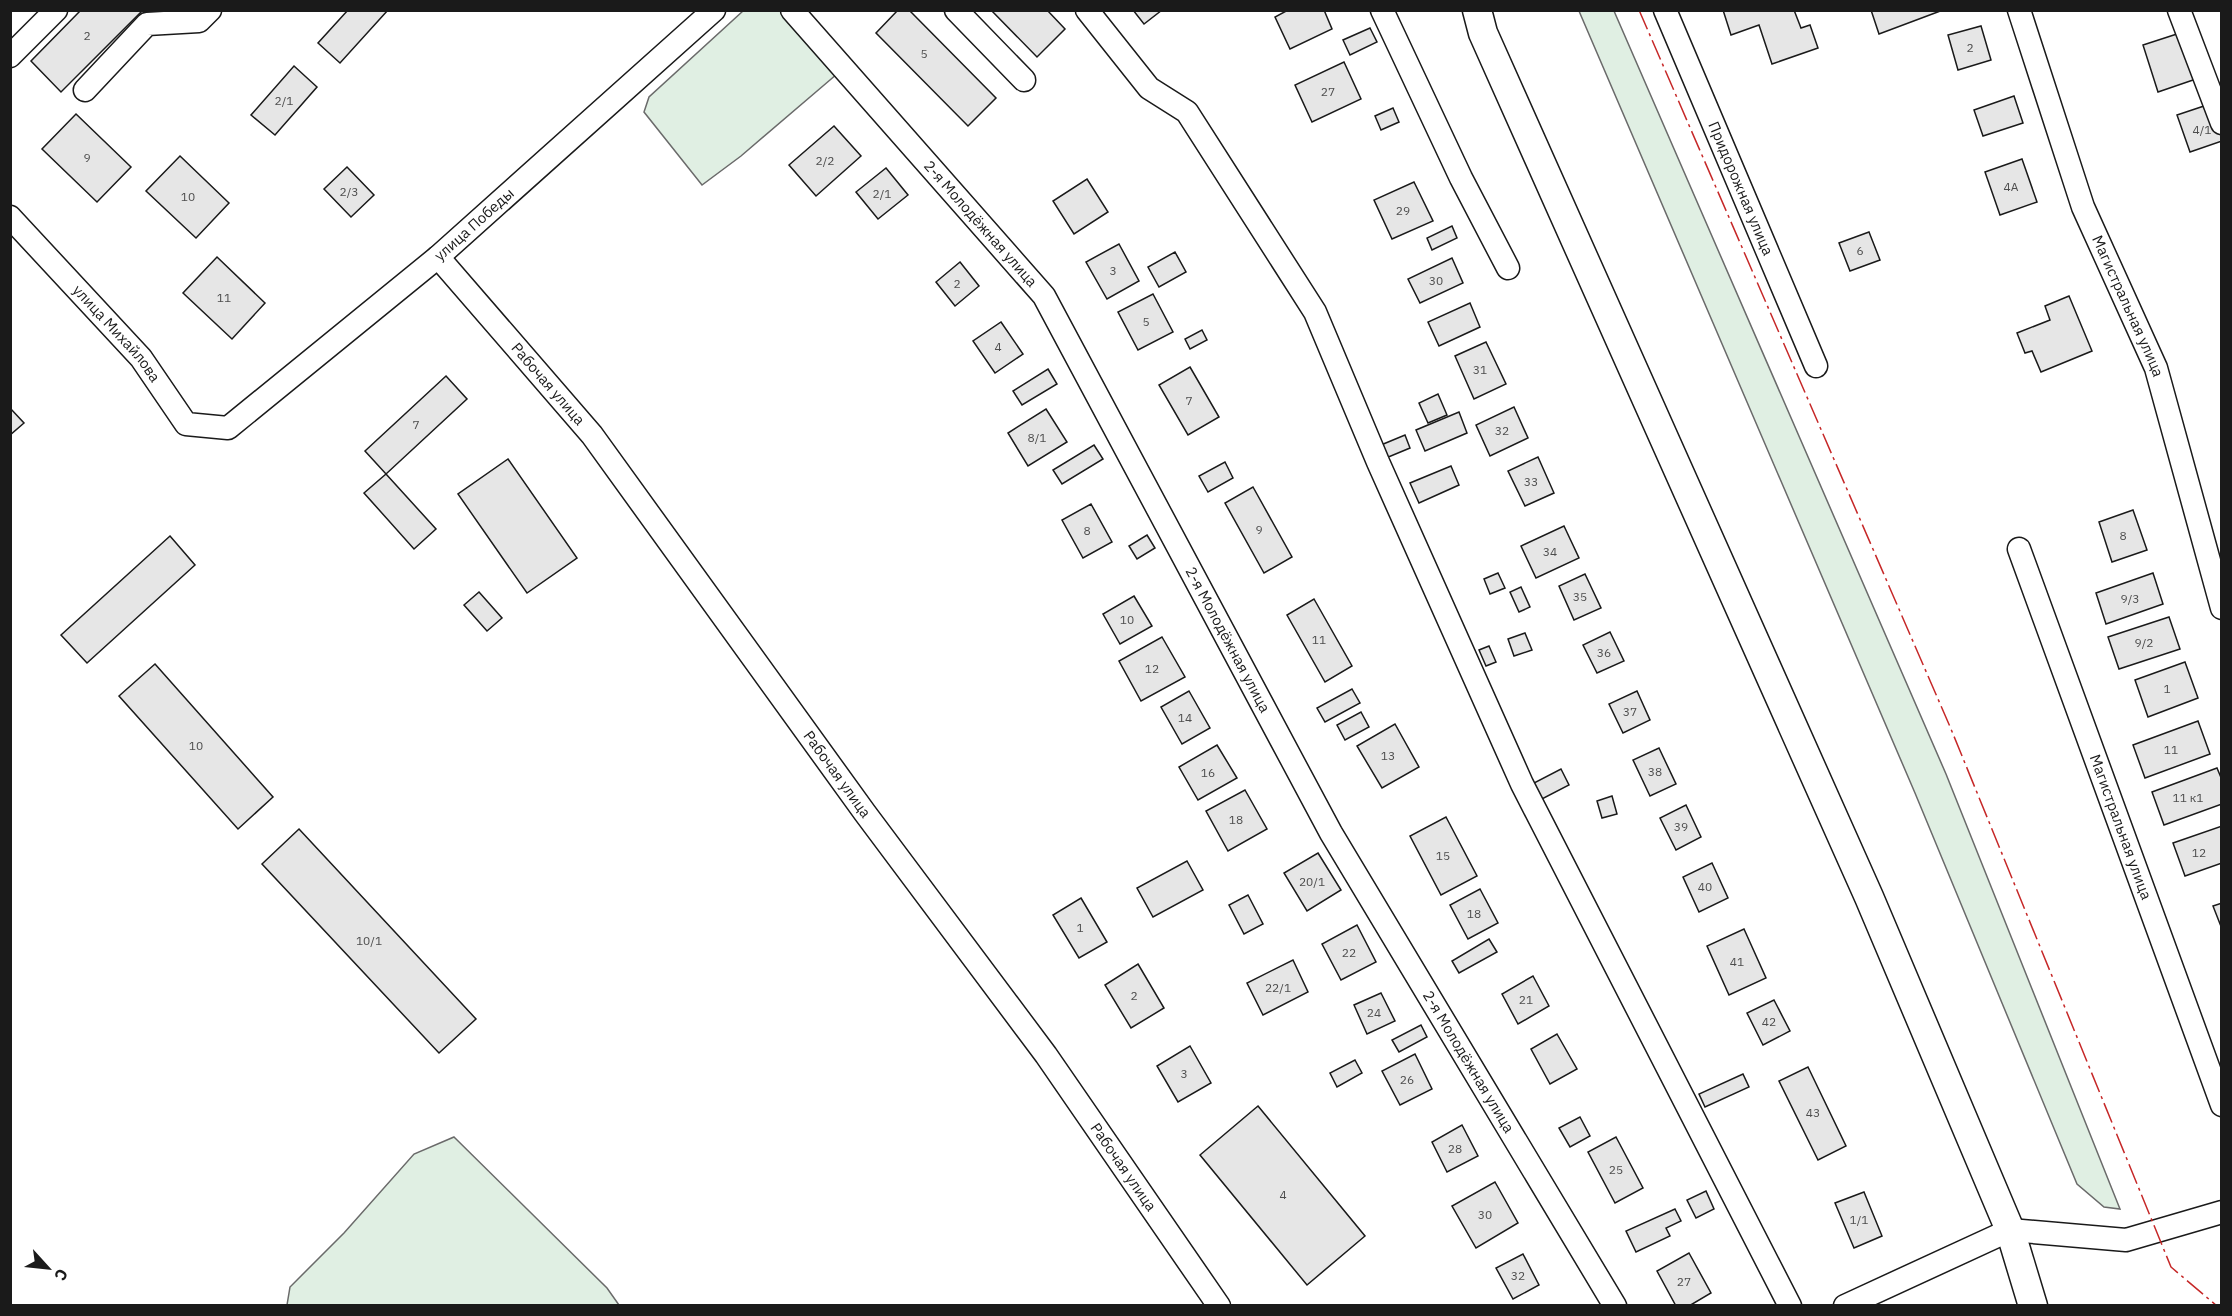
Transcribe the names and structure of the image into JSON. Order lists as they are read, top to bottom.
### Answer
{
  "streets": {
    "street": [
      "Придорожная улица",
      "улица Победы",
      "2-я Молодёжная улица",
      "Магистральная улица",
      "улица Михайлова",
      "Рабочая улица"
    ]
  },
  "crossings": [
    ["улица Победы", "улица Михайлова"],
    ["улица Победы", "Рабочая улица"]
  ],
  "house_numbers": [
    "2",
    "2",
    "5",
    "27",
    "2/1",
    "4/1",
    "9",
    "2/2",
    "4А",
    "2/3",
    "2/1",
    "10",
    "29",
    "6",
    "3",
    "30",
    "2",
    "11",
    "5",
    "4",
    "31",
    "7",
    "7",
    "32",
    "8/1",
    "33",
    "9",
    "8",
    "8",
    "34",
    "35",
    "9/3",
    "10",
    "11",
    "9/2",
    "36",
    "12",
    "1",
    "37",
    "14",
    "10",
    "11",
    "13",
    "38",
    "16",
    "11 к1",
    "18",
    "39",
    "12",
    "15",
    "20/1",
    "40",
    "18",
    "1",
    "10/1",
    "22",
    "41",
    "22/1",
    "2",
    "21",
    "24",
    "42",
    "3",
    "26",
    "43",
    "28",
    "25",
    "4",
    "30",
    "1/1",
    "32",
    "27"
  ],
  "north": "bottom right"
}
